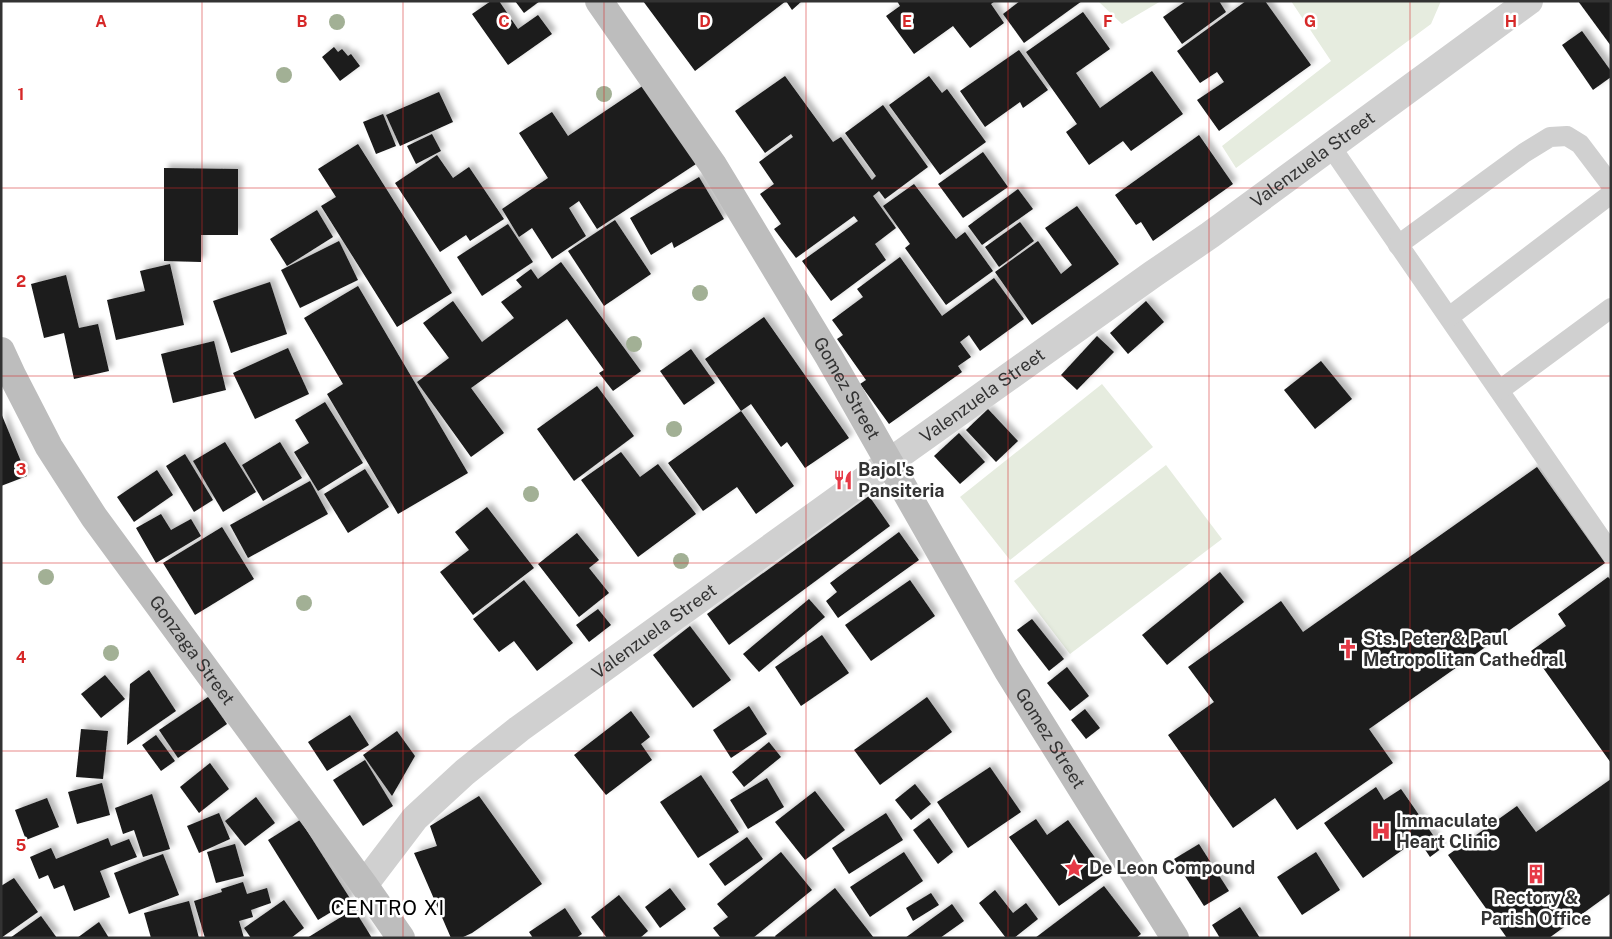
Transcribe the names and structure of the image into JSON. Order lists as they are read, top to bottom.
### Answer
{
  "streets": {
    "main road": ["Gomez Street", "Gonzaga Street"],
    "street": ["Valenzuela Street"]
  },
  "crossings": [
    ["Valenzuela Street", "Gomez Street"],
    ["Valenzuela Street", "Gonzaga Street"]
  ],
  "districts": ["CENTRO XI"],
  "places": {
    "restaurant": ["Bajol's Pansiteria"],
    "church": ["Sts. Peter & Paul Metropolitan Cathedral"],
    "hospital": ["Immaculate Heart Clinic"],
    "place": ["De Leon Compound"],
    "building": ["Rectory & Parish Office"]
  },
  "grid": {
    "columns": [
      "A",
      "B",
      "C",
      "D",
      "E",
      "F",
      "G",
      "H"
    ],
    "rows": [
      "1",
      "2",
      "3",
      "4",
      "5"
    ]
  }
}
